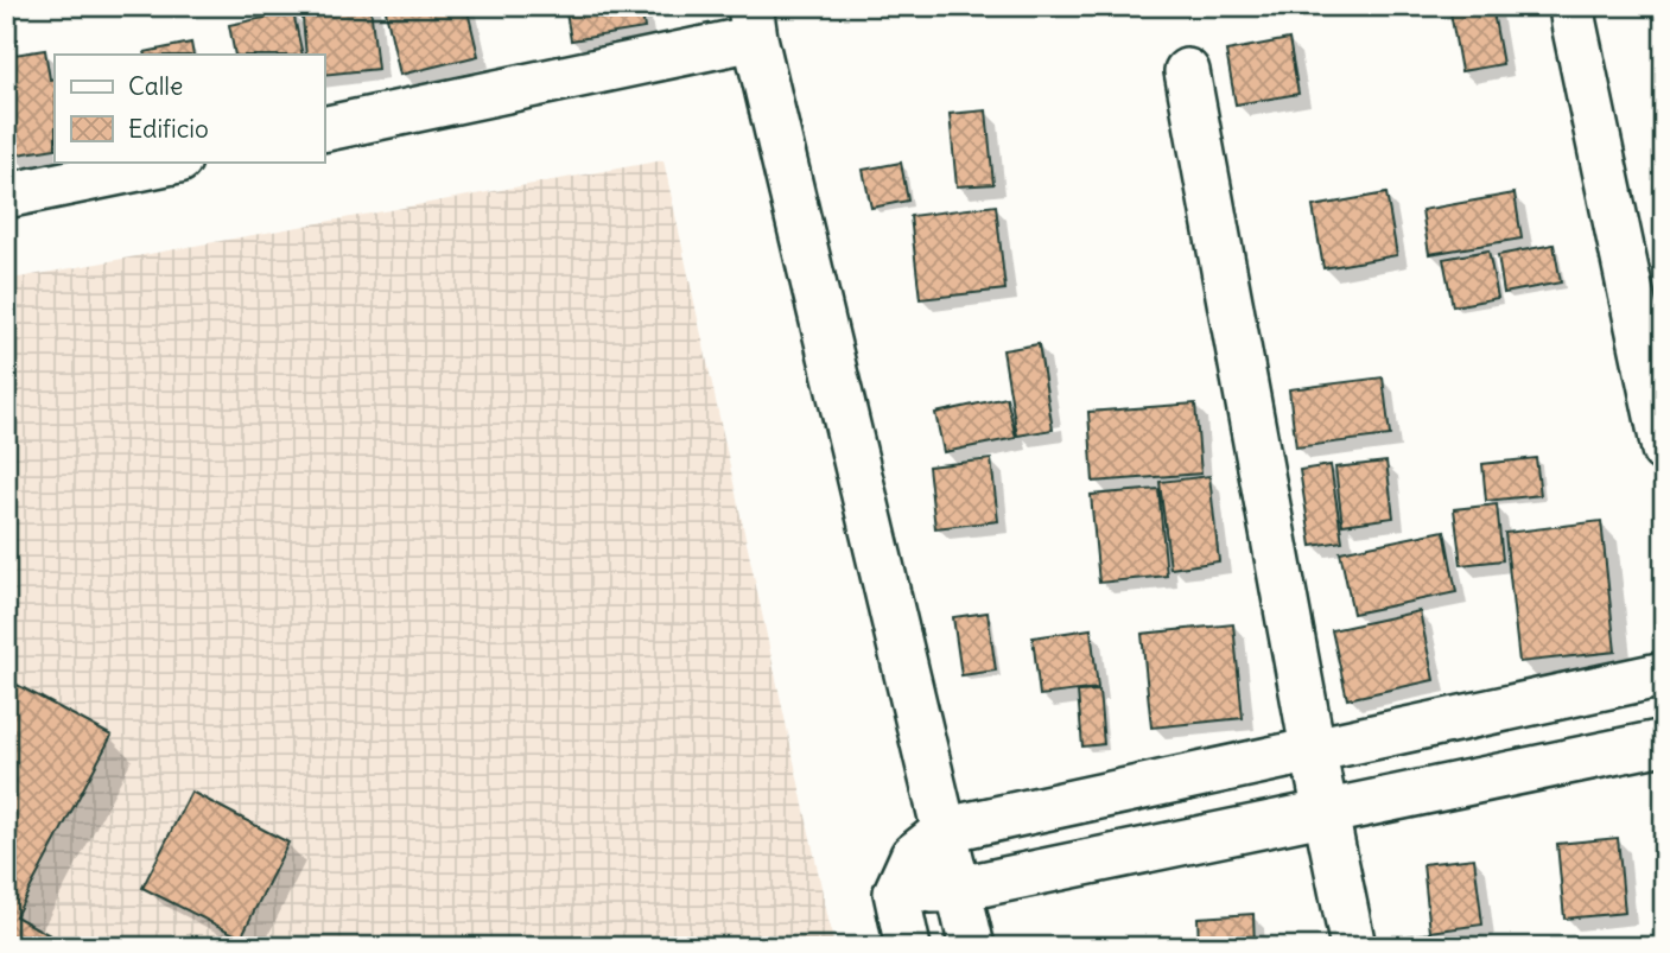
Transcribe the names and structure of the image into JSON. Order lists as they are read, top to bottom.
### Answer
{
  "legend": ["Calle", "Edificio"]
}
